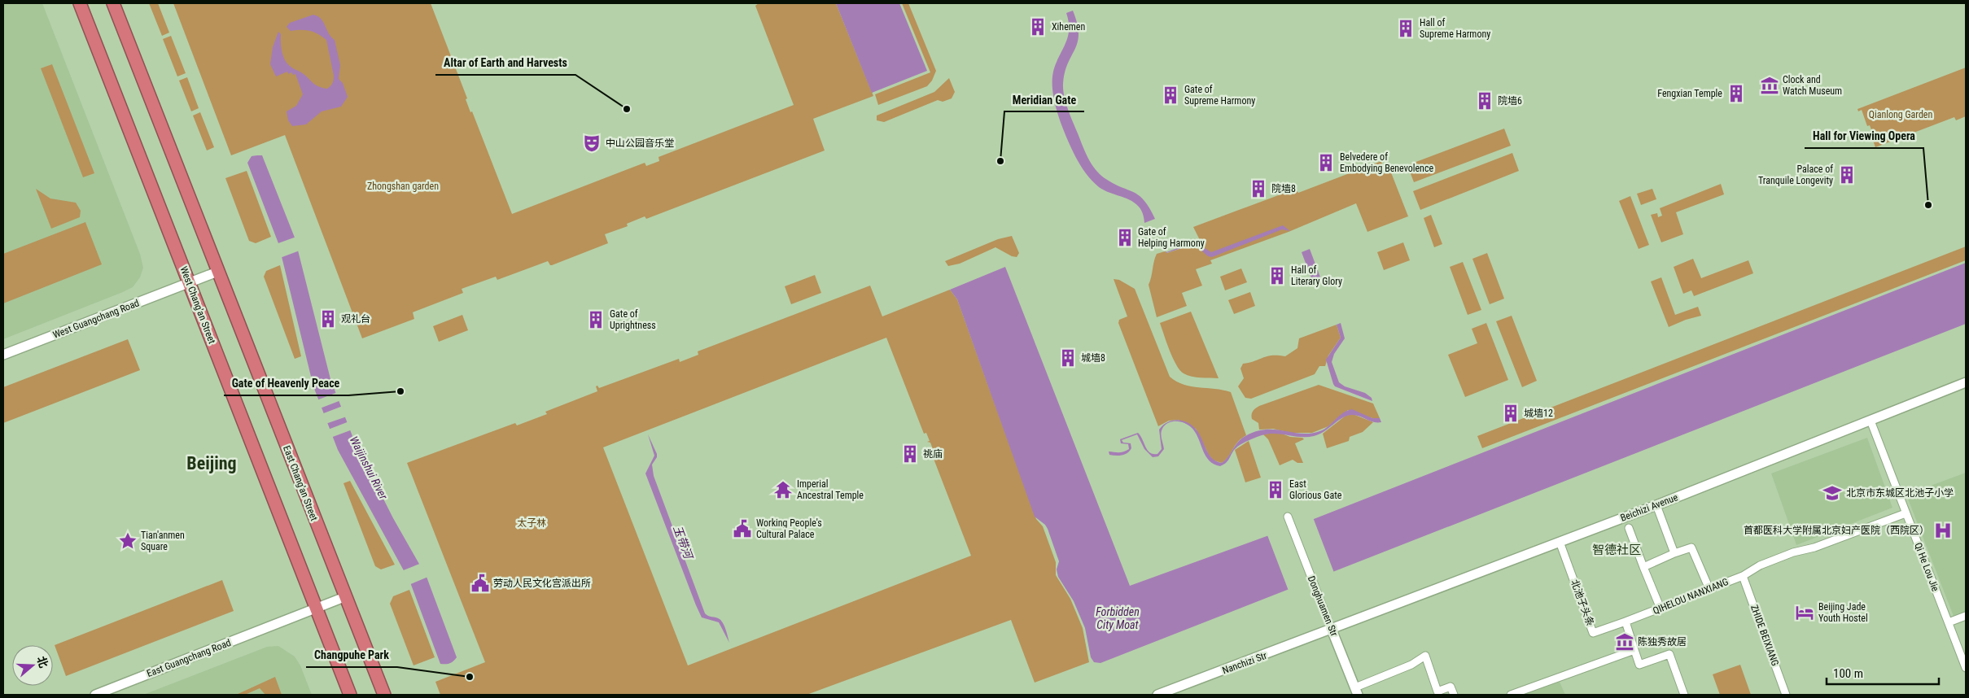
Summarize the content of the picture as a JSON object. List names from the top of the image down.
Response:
{
  "streets": {
    "highway": ["West Chang'an Street", "East Chang'an Street"],
    "street": [
      "West Guangchang Road",
      "Beichizi Avenue",
      "Qi He Lou Jie",
      "QIHELOU NANXIANG",
      "北池子头条",
      "Donghuamen Str",
      "ZHIDE BEIXIANG",
      "East Guangchang Road",
      "Nanchizi Str"
    ]
  },
  "crossings": [
    ["West Chang'an Street", "West Guangchang Road"],
    ["West Chang'an Street", "East Guangchang Road"],
    ["West Guangchang Road", "East Chang'an Street"],
    ["East Chang'an Street", "East Guangchang Road"],
    ["Beichizi Avenue", "Qi He Lou Jie"],
    ["Beichizi Avenue", "北池子头条"],
    ["Beichizi Avenue", "Donghuamen Str"],
    ["Beichizi Avenue", "Nanchizi Str"],
    ["Qi He Lou Jie", "QIHELOU NANXIANG"],
    ["QIHELOU NANXIANG", "北池子头条"],
    ["QIHELOU NANXIANG", "ZHIDE BEIXIANG"],
    ["Donghuamen Str", "Nanchizi Str"]
  ],
  "districts": ["Beijing", "智德社区"],
  "water": ["Waijinshui River", "玉带河", "Forbidden City Moat"],
  "parks": ["Qianlong Garden", "Zhongshan garden", "太子林"],
  "places": {
    "building": [
      "Xihemen",
      "Hall of Supreme Harmony",
      "Fengxian Temple",
      "Gate of Supreme Harmony",
      "院墙6",
      "Belvedere of Embodying Benevolence",
      "Palace of Tranquile Longevity",
      "院墙8",
      "Gate of Helping Harmony",
      "Hall of Literary Glory",
      "观礼台",
      "Gate of Uprightness",
      "城墙8",
      "城墙12",
      "祧庙",
      "East Glorious Gate"
    ],
    "museum": ["Clock and Watch Museum", "陈独秀故居"],
    "other": [
      "Altar of Earth and Harvests",
      "Meridian Gate",
      "Hall for Viewing Opera",
      "Gate of Heavenly Peace",
      "Changpuhe Park"
    ],
    "theatre": ["中山公园音乐堂"],
    "temple": ["Imperial Ancestral Temple"],
    "school or university": ["北京市东城区北池子小学"],
    "public building": ["Working People's Cultural Palace", "劳动人民文化宫派出所"],
    "hospital": ["首都医科大学附属北京妇产医院（西院区）"],
    "place": ["Tian'anmen Square"],
    "hotel": ["Beijing Jade Youth Hostel"]
  },
  "scale_bar": "100 m",
  "north": "right"
}
